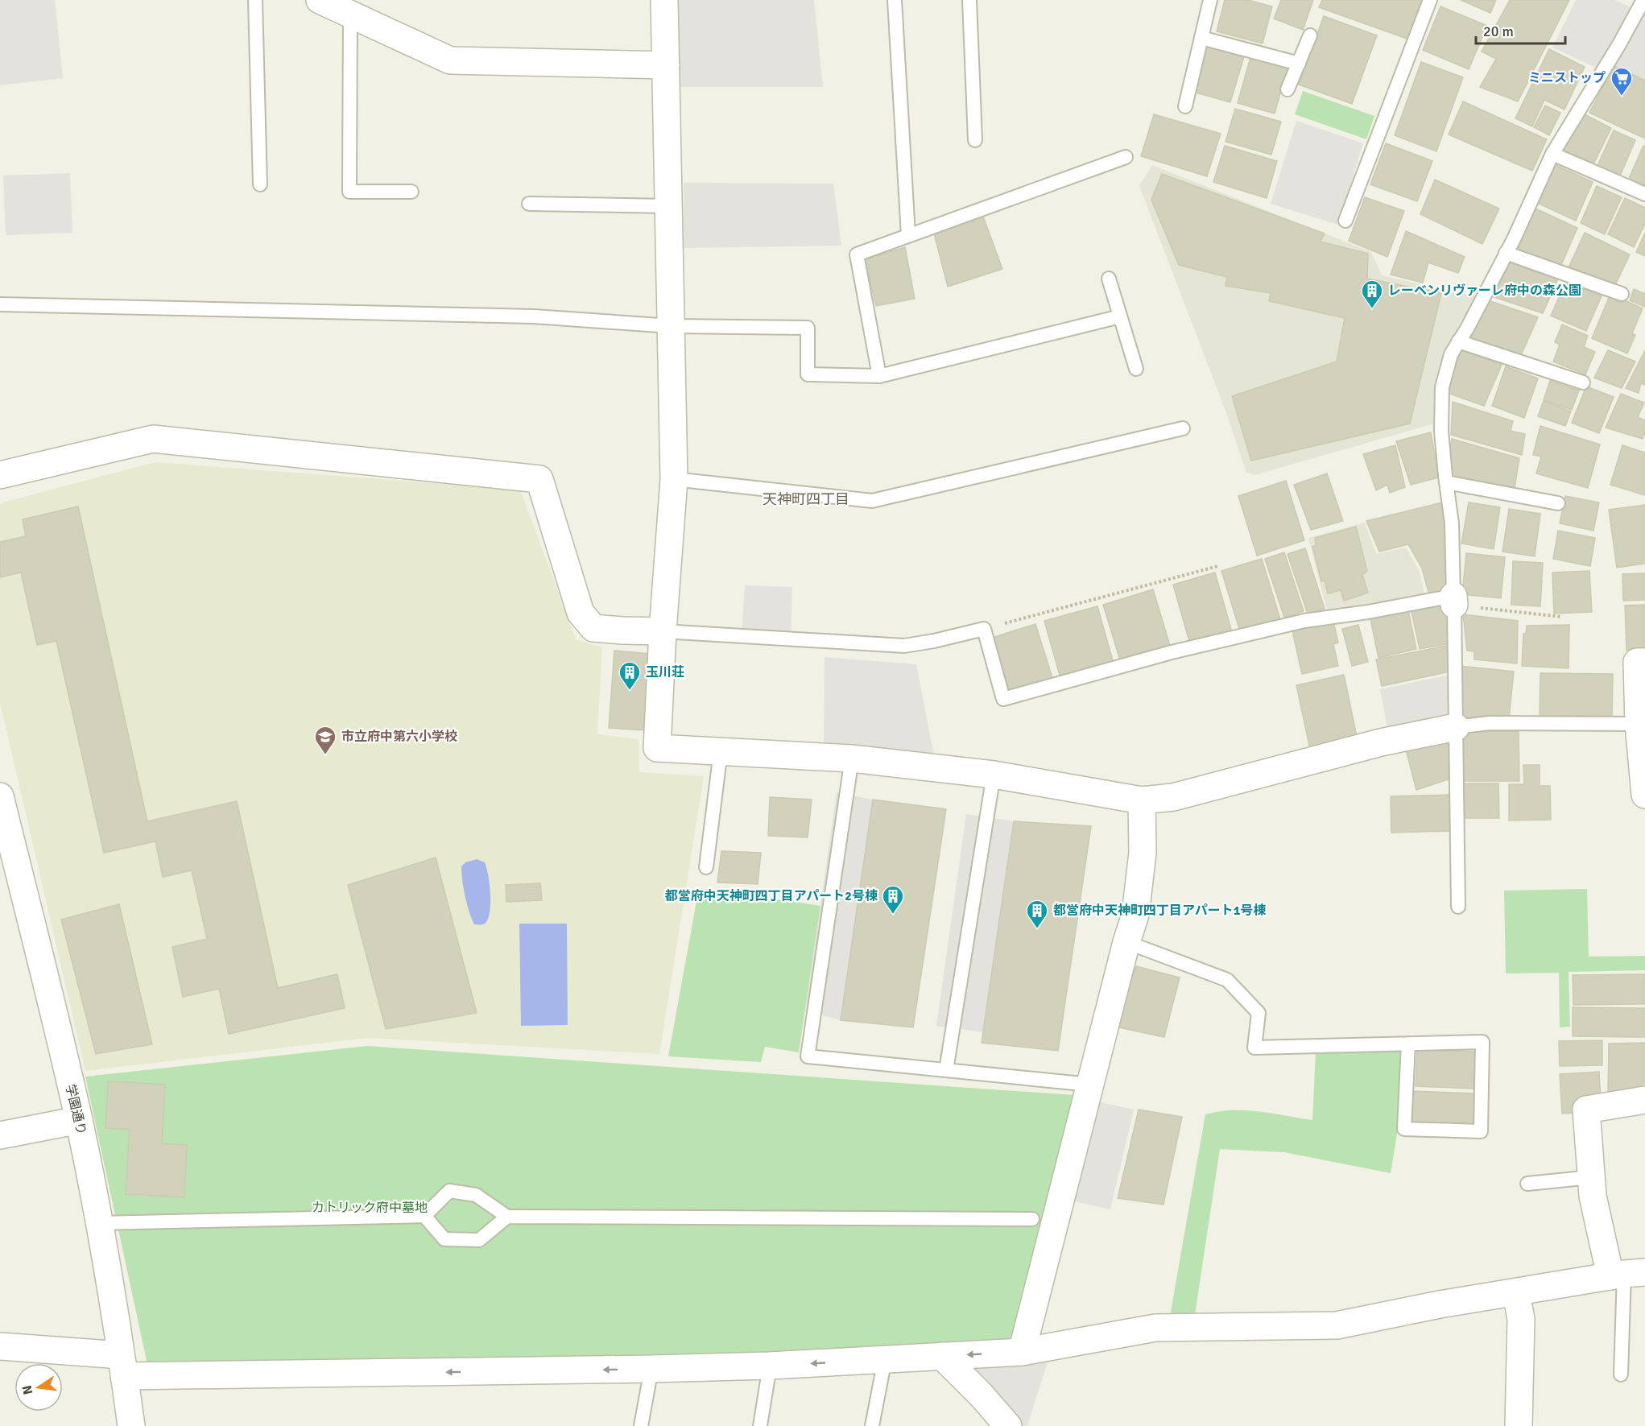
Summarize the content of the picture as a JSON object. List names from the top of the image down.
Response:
{
  "streets": {
    "street": ["学園通り"]
  },
  "districts": ["天神町四丁目"],
  "parks": ["カトリック府中墓地"],
  "places": {
    "supermarket": ["ミニストップ"],
    "building": [
      "レーベンリヴァーレ府中の森公園",
      "玉川荘",
      "都営府中天神町四丁目アパート2号棟",
      "都営府中天神町四丁目アパート1号棟"
    ],
    "school or university": ["市立府中第六小学校"]
  },
  "scale_bar": "20 m",
  "north": "left"
}
